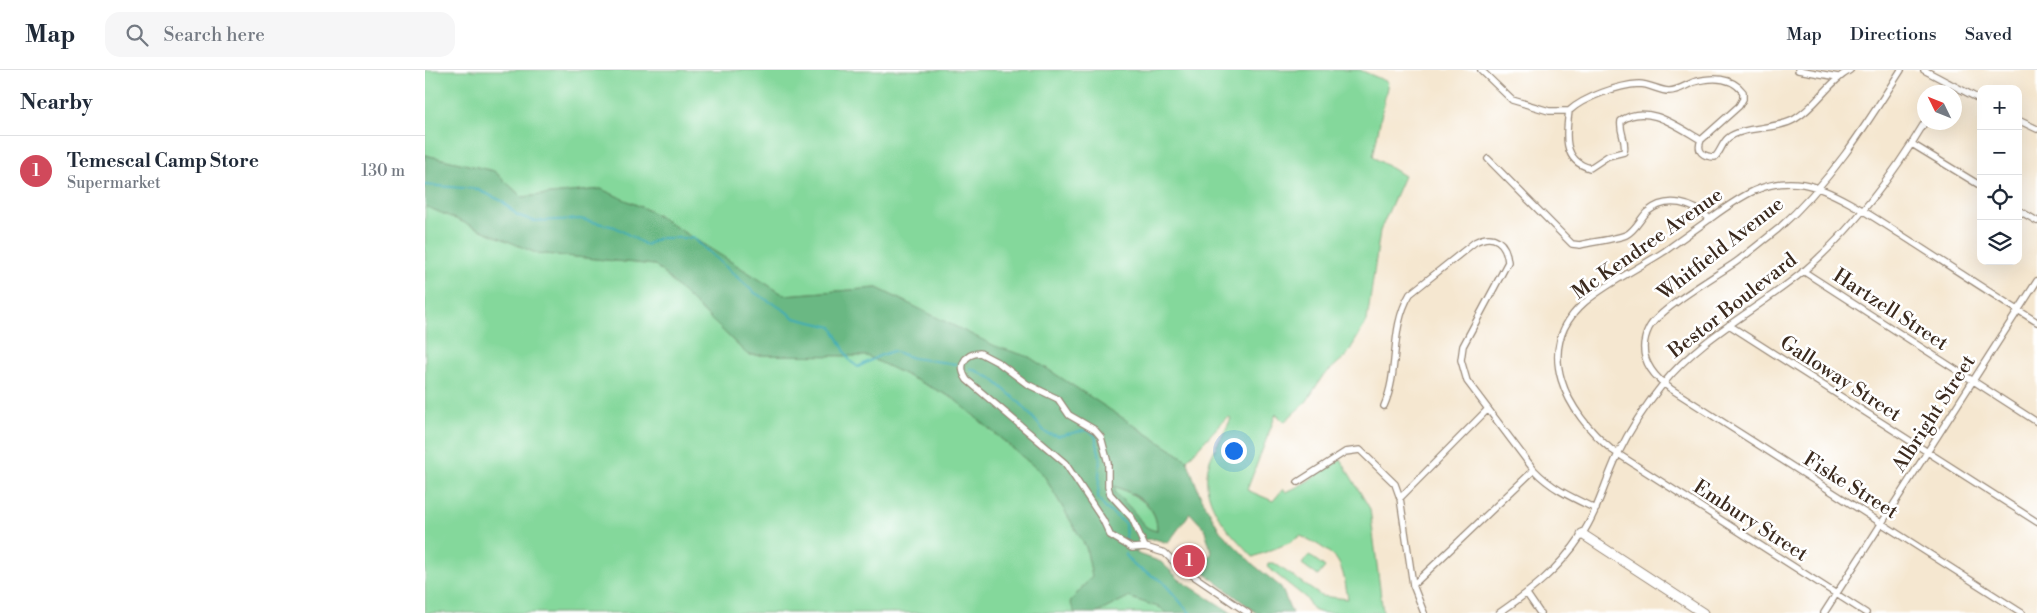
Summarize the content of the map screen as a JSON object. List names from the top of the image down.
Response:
{
  "streets": {
    "street": [
      "Mc Kendree Avenue",
      "Whitfield Avenue",
      "Bestor Boulevard",
      "Hartzell Street",
      "Galloway Street",
      "Albright Street",
      "Fiske Street",
      "Embury Street"
    ]
  },
  "crossings": [
    ["Mc Kendree Avenue", "Whitfield Avenue"],
    ["Mc Kendree Avenue", "Bestor Boulevard"],
    ["Mc Kendree Avenue", "Albright Street"],
    ["Mc Kendree Avenue", "Embury Street"],
    ["Whitfield Avenue", "Bestor Boulevard"],
    ["Whitfield Avenue", "Fiske Street"],
    ["Bestor Boulevard", "Hartzell Street"],
    ["Bestor Boulevard", "Galloway Street"],
    ["Bestor Boulevard", "Fiske Street"],
    ["Bestor Boulevard", "Embury Street"],
    ["Hartzell Street", "Albright Street"],
    ["Galloway Street", "Albright Street"],
    ["Albright Street", "Fiske Street"],
    ["Albright Street", "Embury Street"]
  ],
  "north": "top left",
  "page": {
    "header": "Map",
    "search": "Search here",
    "nav": ["Map", "Directions", "Saved"],
    "heading": "Nearby",
    "map_buttons": ["+", "−"],
    "list": [
      {
        "mark": "1",
        "name": "Temescal Camp Store",
        "note": "Supermarket",
        "value": "130 m"
      }
    ],
    "pins": "1"
  }
}
